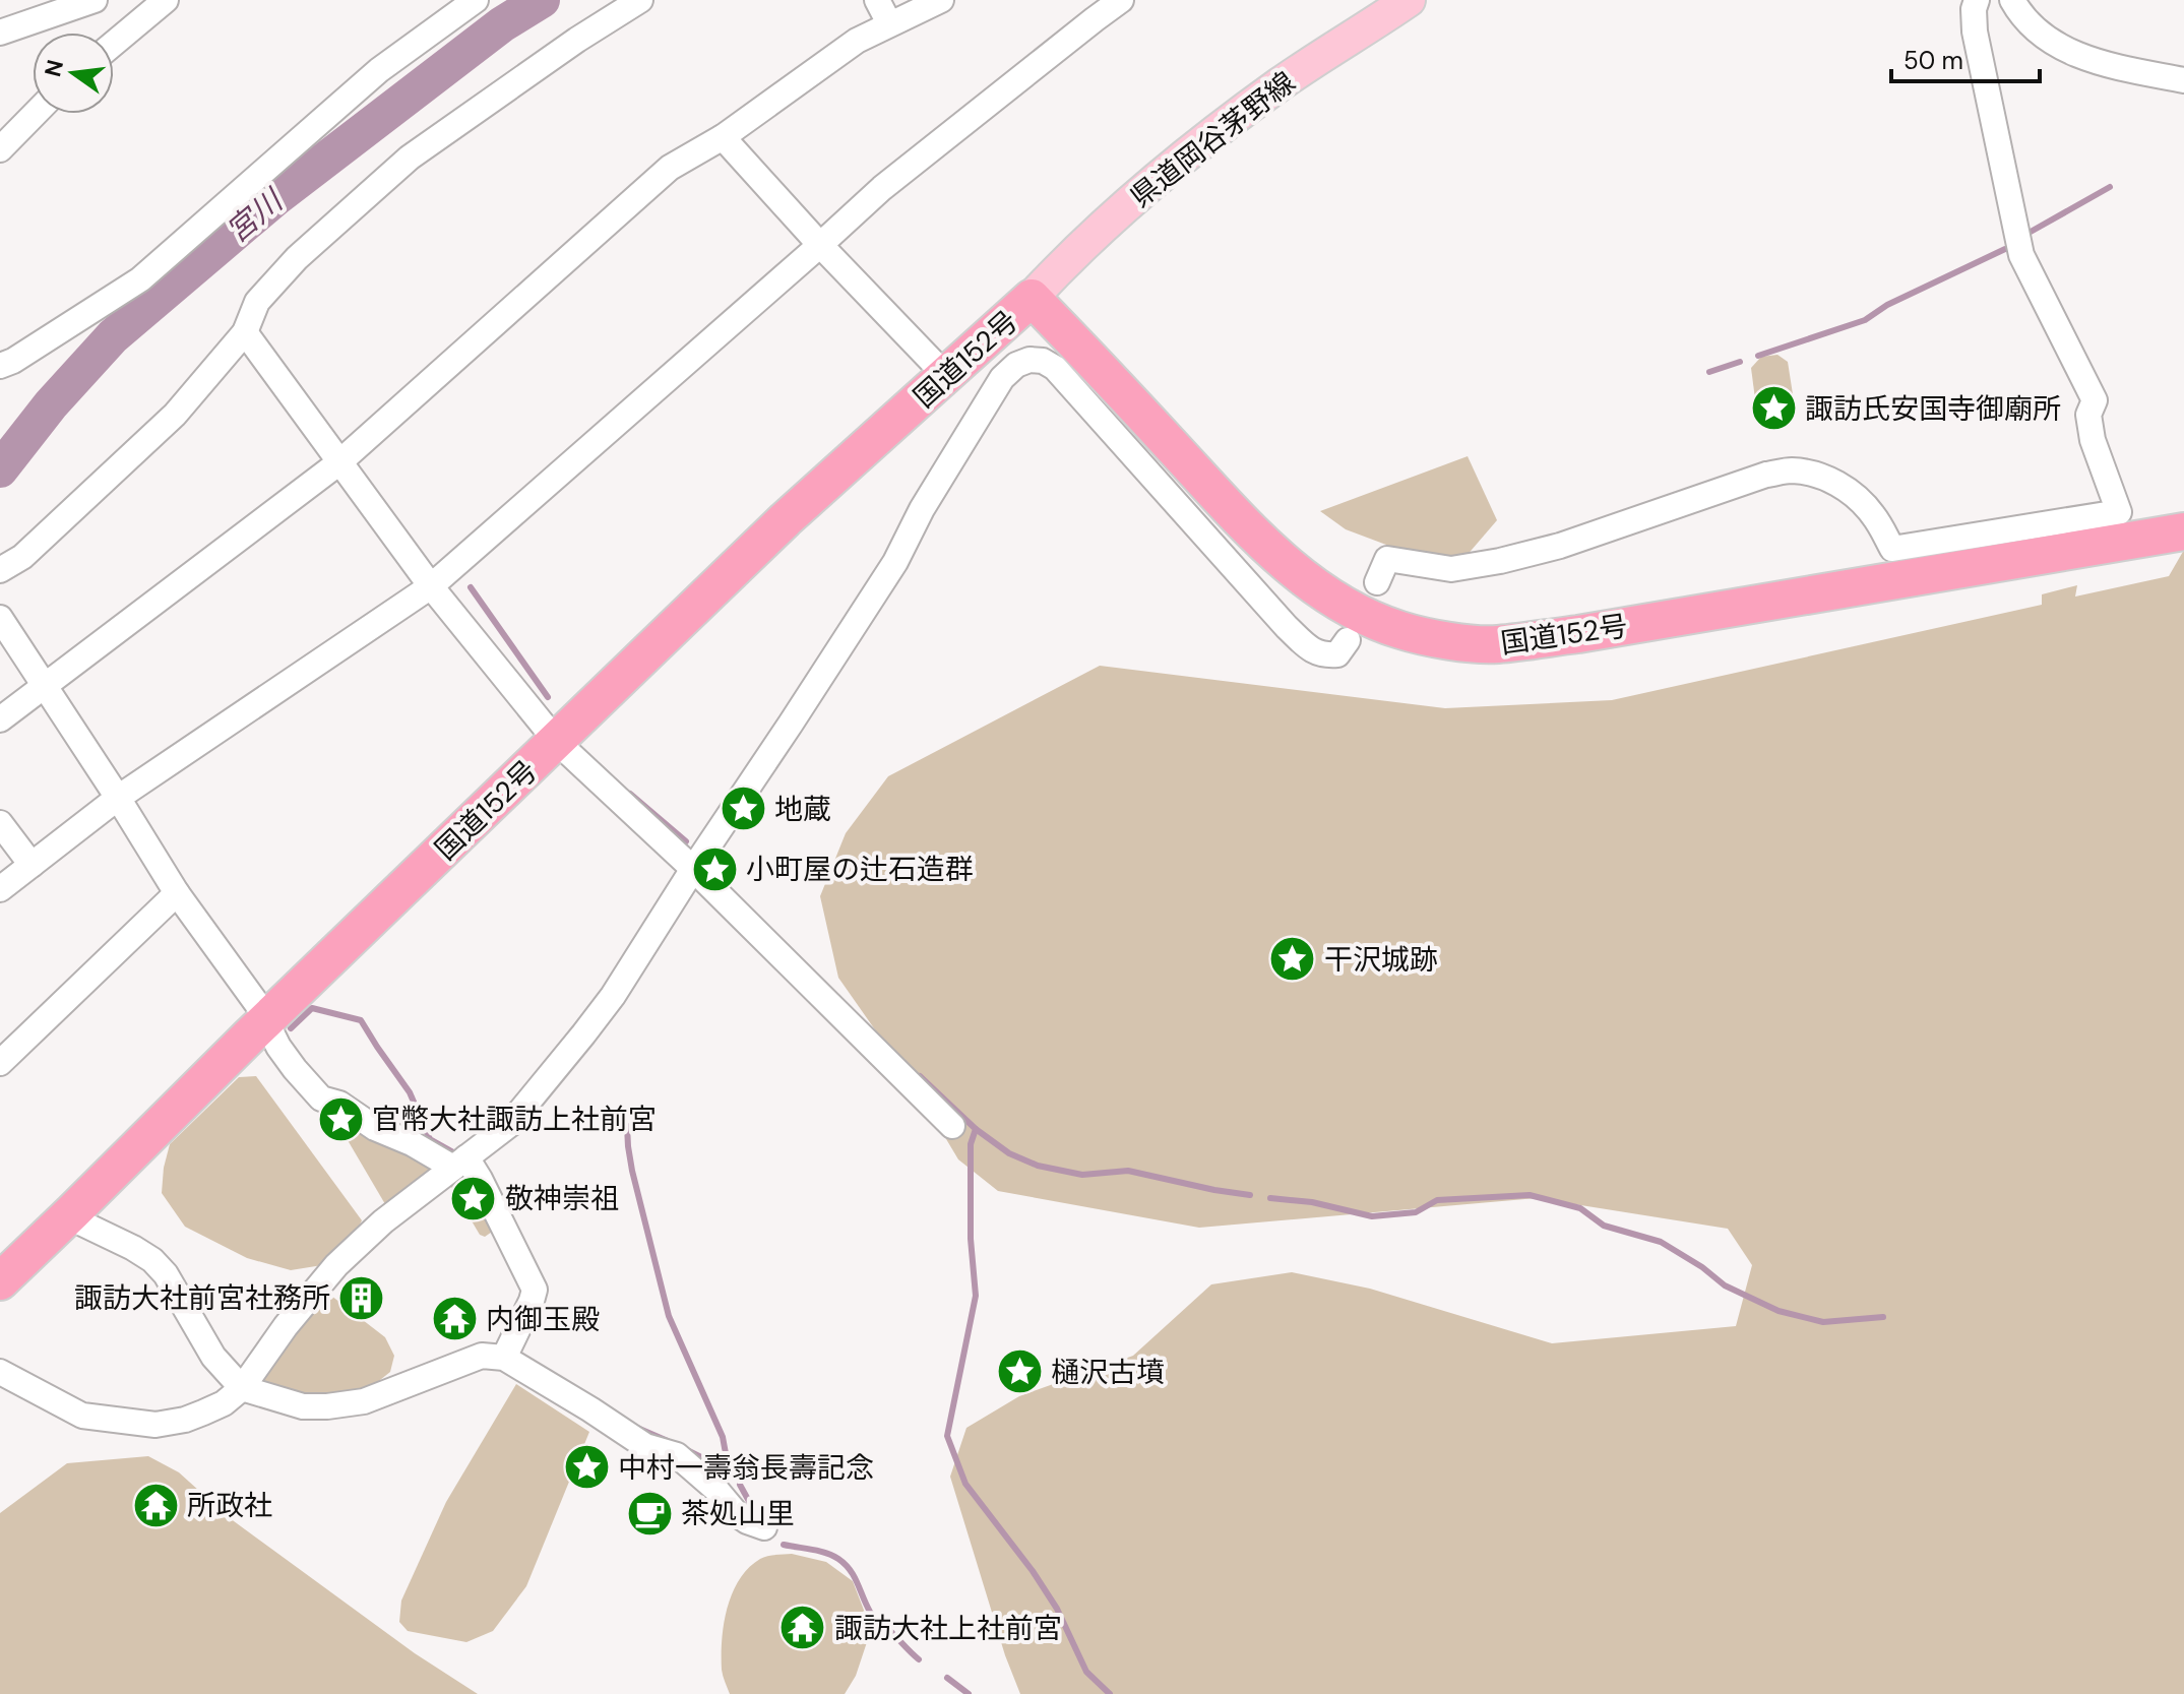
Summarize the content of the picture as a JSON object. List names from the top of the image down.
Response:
{
  "streets": {
    "highway": ["国道152号"],
    "main road": ["県道岡谷茅野線"]
  },
  "crossings": [
    ["県道岡谷茅野線", "国道152号"]
  ],
  "water": ["宮川"],
  "places": {
    "place": [
      "諏訪氏安国寺御廟所",
      "地蔵",
      "小町屋の辻石造群",
      "干沢城跡",
      "官幣大社諏訪上社前宮",
      "敬神崇祖",
      "樋沢古墳",
      "中村一壽翁長壽記念"
    ],
    "building": ["諏訪大社前宮社務所"],
    "temple": ["内御玉殿", "所政社", "諏訪大社上社前宮"],
    "cafe": ["茶処山里"]
  },
  "scale_bar": "50 m",
  "north": "left"
}
